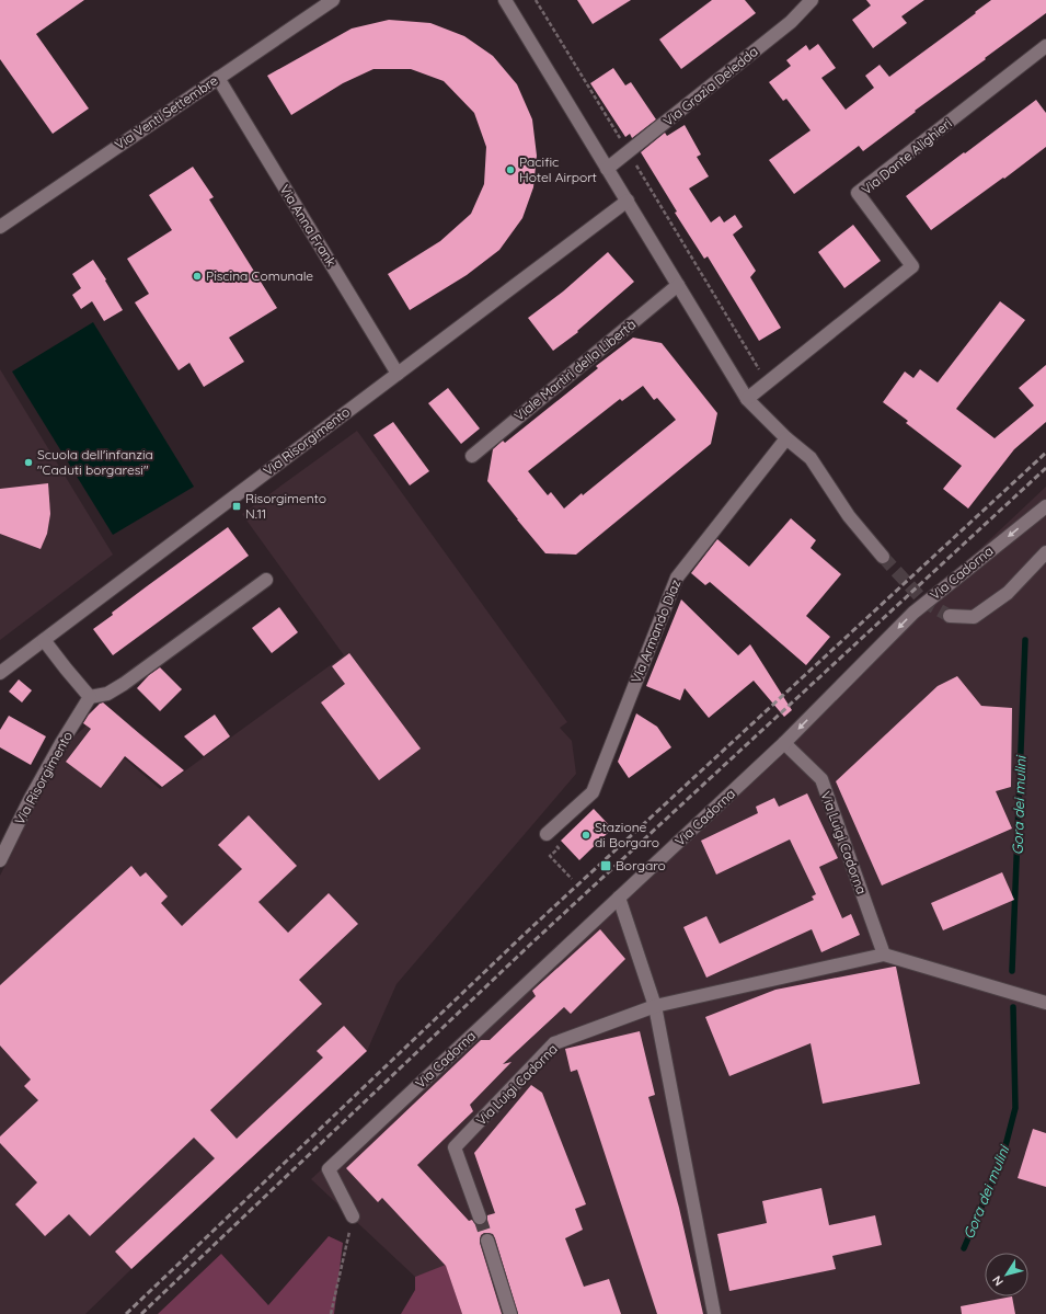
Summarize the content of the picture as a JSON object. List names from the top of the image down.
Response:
{
  "streets": {
    "street": [
      "Via Grazia Deledda",
      "Via Venti Settembre",
      "Via Dante Alighieri",
      "Via Anna Frank",
      "Viale Martiri della Libertà",
      "Via Risorgimento",
      "Via Cadorna",
      "Via Armando Diaz",
      "Via Luigi Cadorna"
    ]
  },
  "crossings": [
    ["Via Venti Settembre", "Via Anna Frank"],
    ["Via Anna Frank", "Via Risorgimento"],
    ["Via Cadorna", "Via Luigi Cadorna"]
  ],
  "water": ["Gora dei mulini"],
  "places": {
    "other": [
      "Pacific Hotel Airport",
      "Piscina Comunale",
      "Scuola dell'infanzia \"Caduti borgaresi\"",
      "Stazione di Borgaro"
    ],
    "transit": ["Risorgimento N.11", "Borgaro"]
  },
  "north": "bottom left"
}
